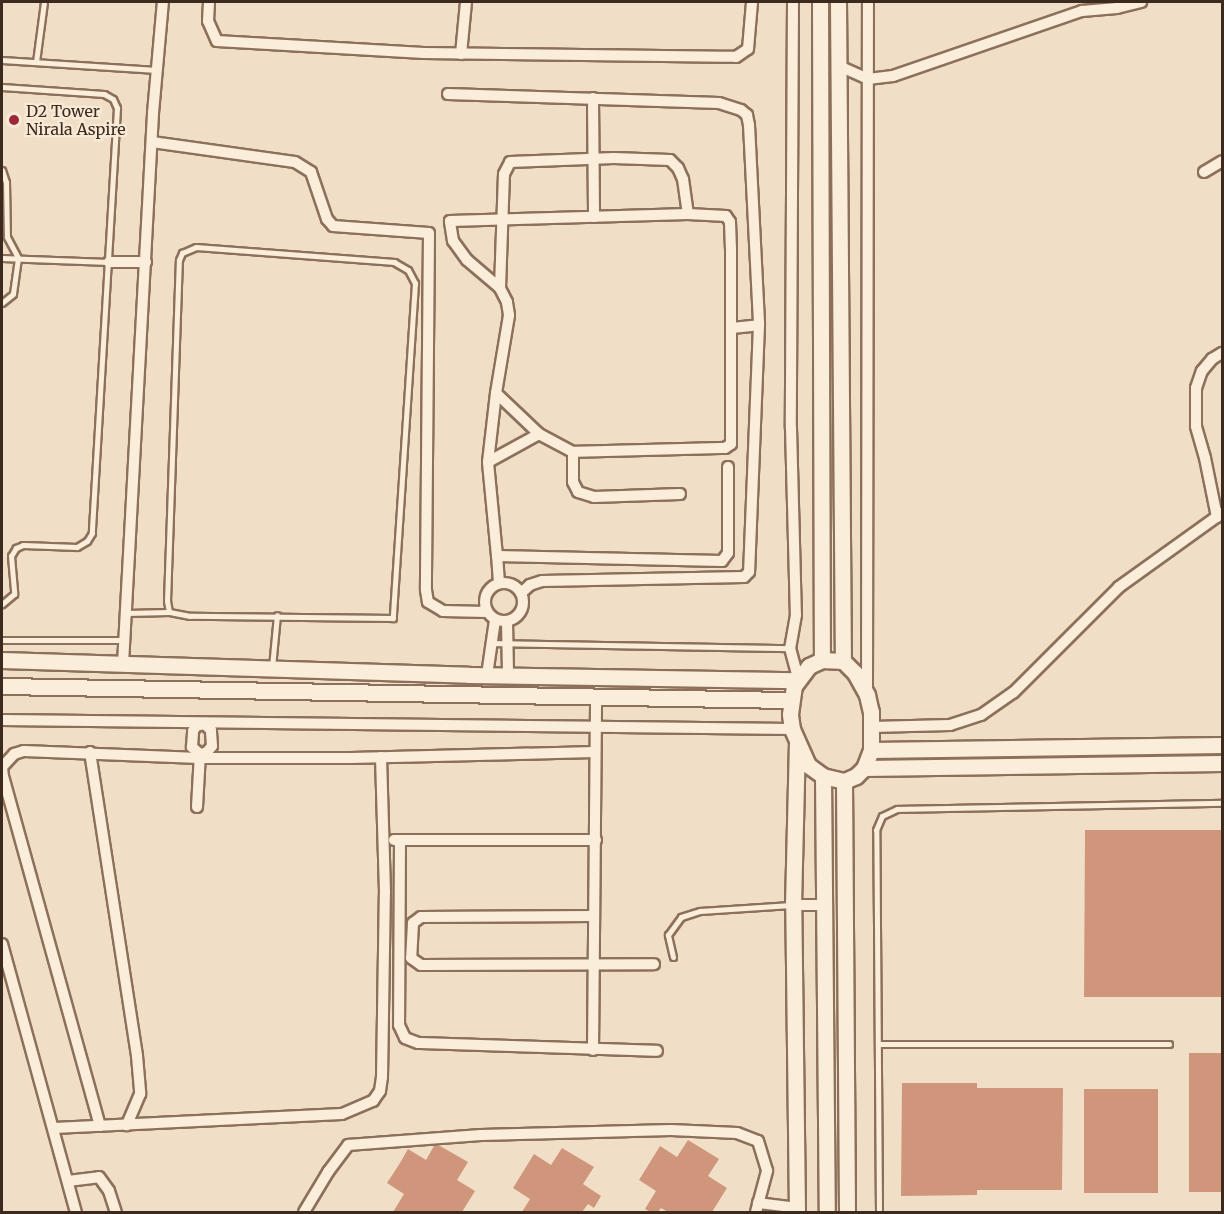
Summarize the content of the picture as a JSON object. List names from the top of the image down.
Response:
{
  "places": ["D2 Tower Nirala Aspire"]
}
